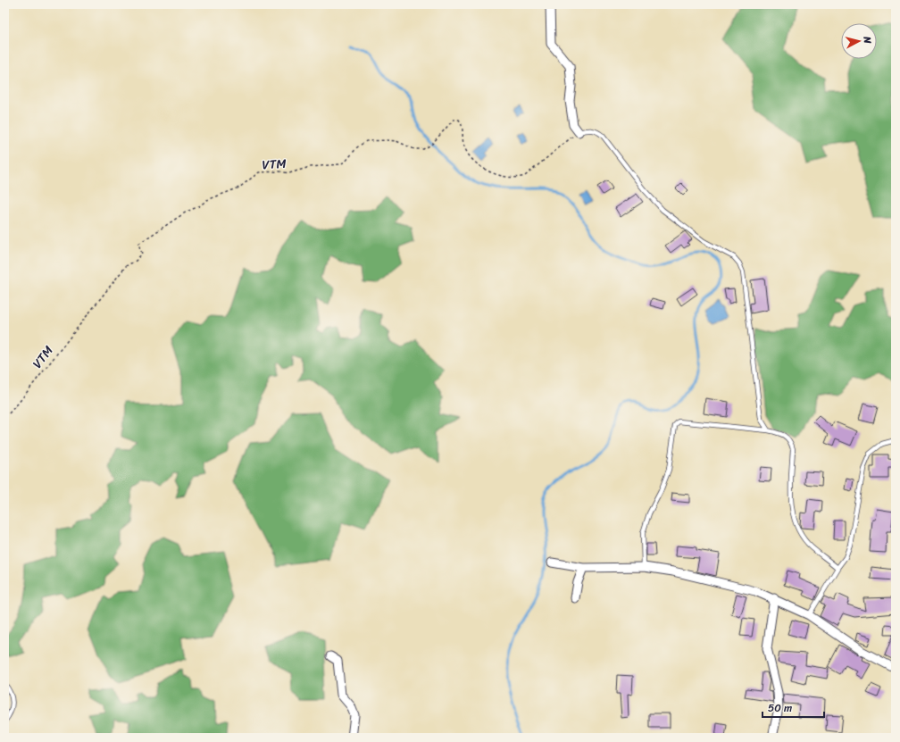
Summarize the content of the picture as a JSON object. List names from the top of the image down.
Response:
{
  "streets": {
    "path": ["VTM"]
  },
  "scale_bar": "50 m",
  "north": "right"
}
